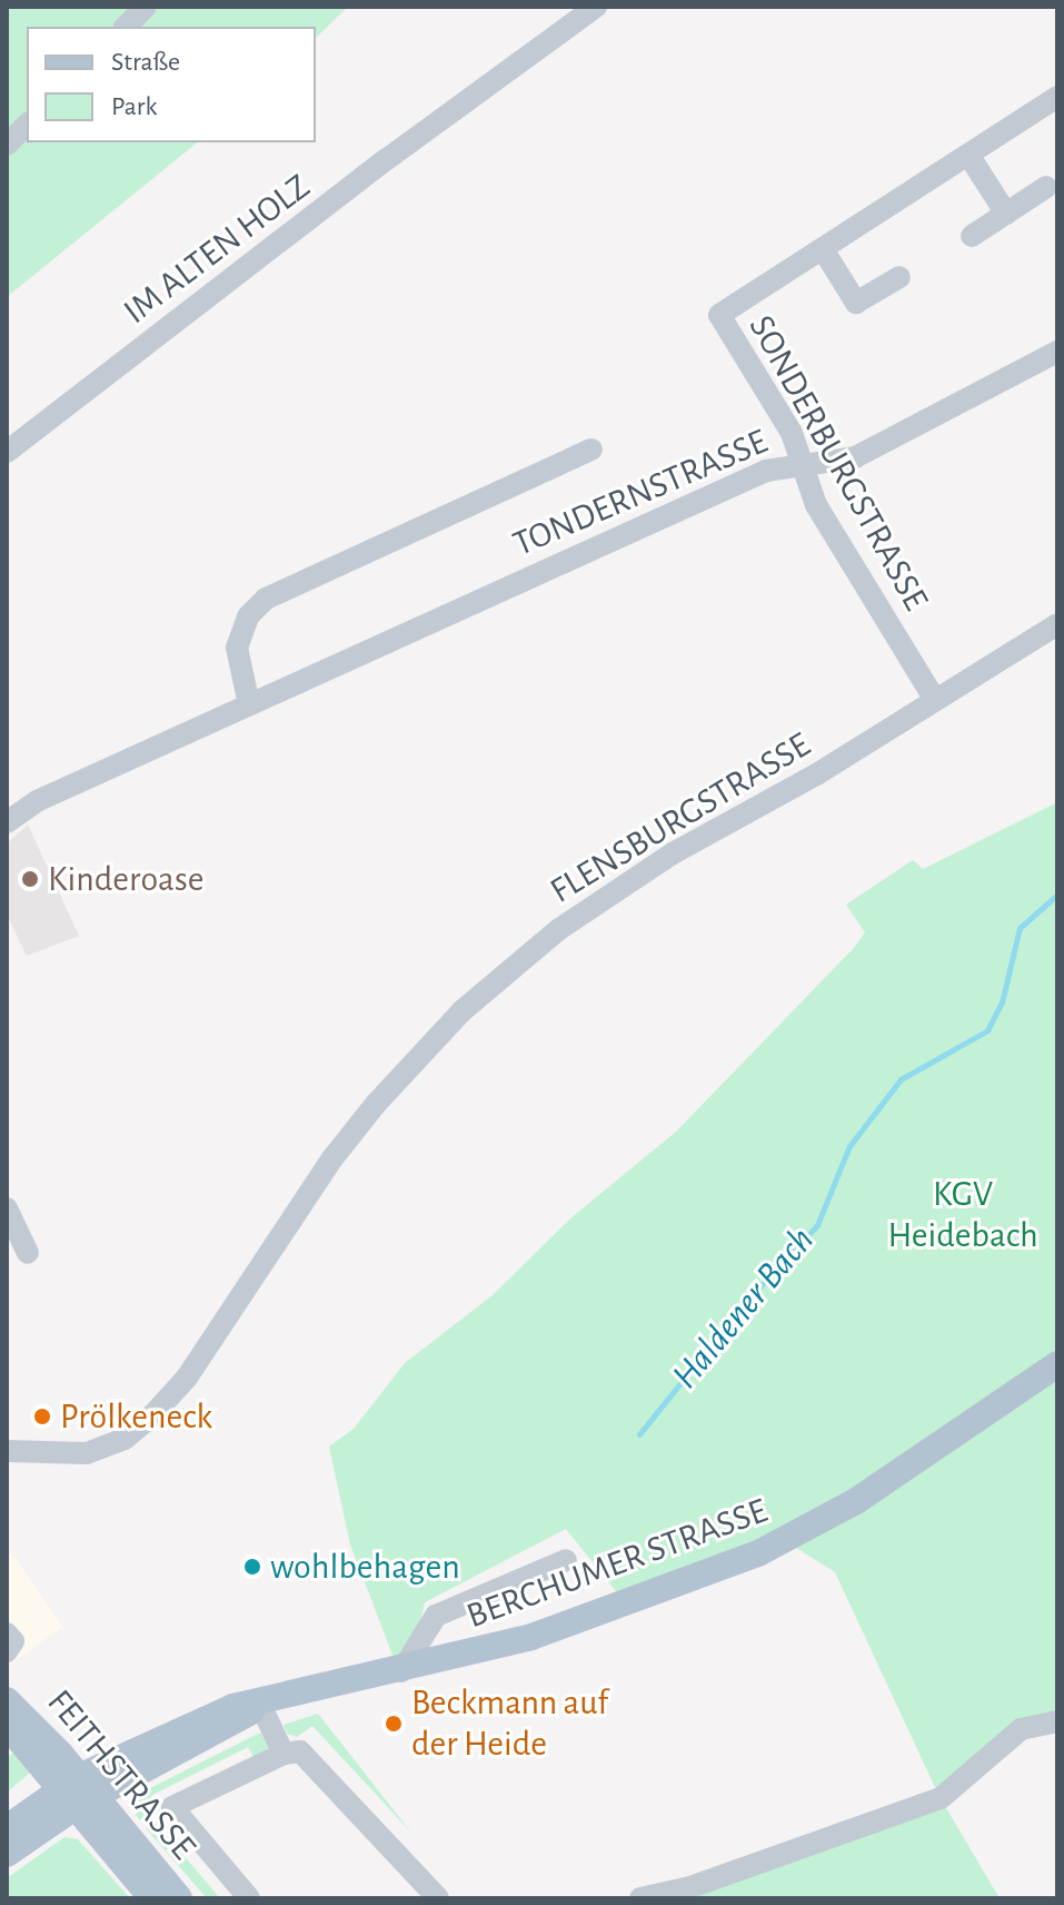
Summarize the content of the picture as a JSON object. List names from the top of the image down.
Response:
{
  "streets": {
    "main road": ["BERCHUMER STRASSE", "FEITHSTRASSE"],
    "street": [
      "IM ALTEN HOLZ",
      "SONDERBURGSTRASSE",
      "TONDERNSTRASSE",
      "FLENSBURGSTRASSE"
    ]
  },
  "crossings": [
    ["SONDERBURGSTRASSE", "TONDERNSTRASSE"],
    ["SONDERBURGSTRASSE", "FLENSBURGSTRASSE"],
    ["BERCHUMER STRASSE", "FEITHSTRASSE"]
  ],
  "water": ["Haldener Bach"],
  "parks": ["KGV Heidebach"],
  "places": [
    "Kinderoase",
    "Prölkeneck",
    "wohlbehagen",
    "Beckmann auf der Heide"
  ],
  "legend": ["Straße", "Park"]
}
